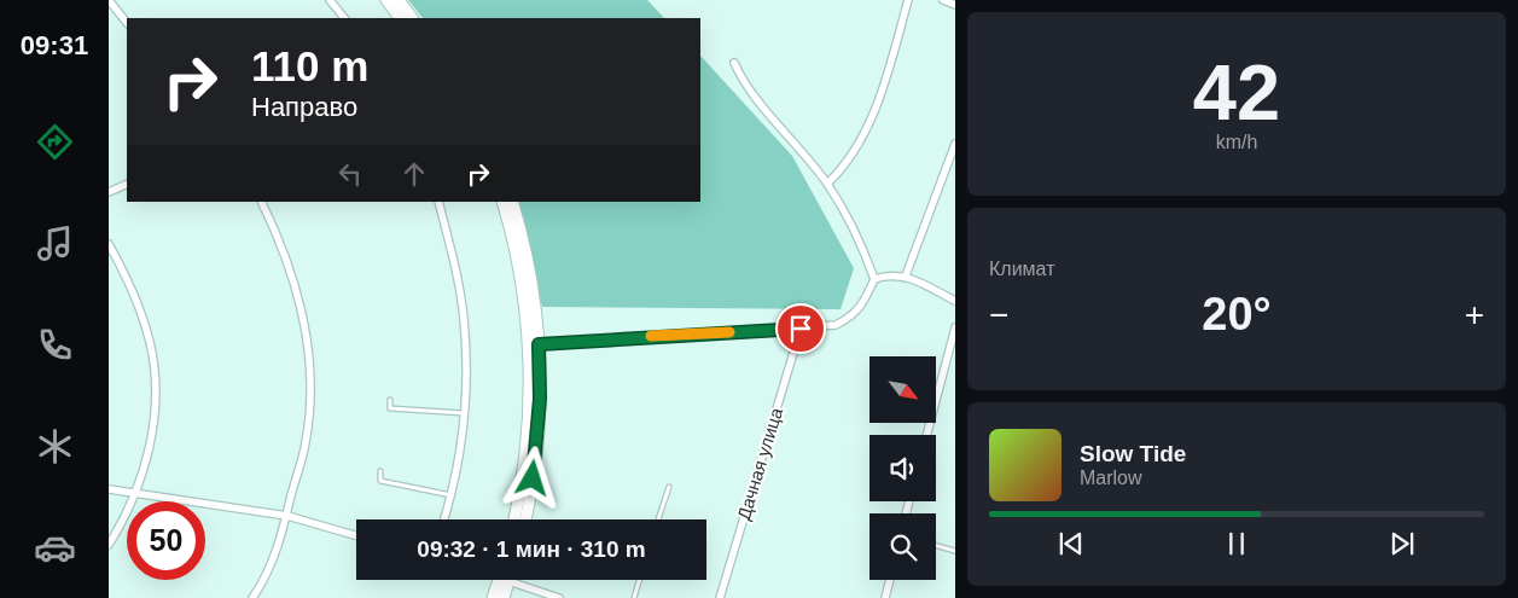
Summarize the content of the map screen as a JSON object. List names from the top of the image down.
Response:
{
  "streets": {
    "street": ["Дачная улица"]
  },
  "north": "bottom right",
  "page": {
    "tabs": "09:31",
    "tile": [
      ["42", "km/h"],
      "Климат"
    ],
    "turn": ["110 m", "Направо"],
    "heat": ["−", "20°", "+"],
    "song": ["Slow Tide", "Marlow"],
    "limit": "50",
    "trip": "09:32 · 1 мин · 310 m"
  }
}
